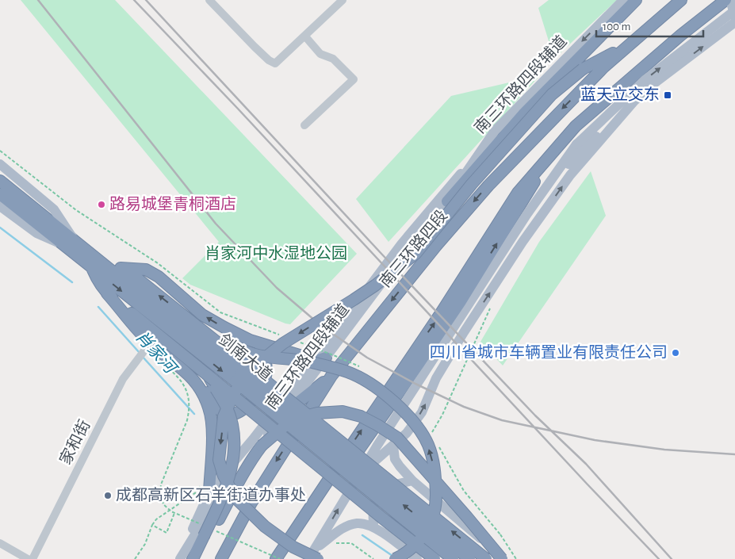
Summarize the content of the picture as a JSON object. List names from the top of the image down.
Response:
{
  "streets": {
    "highway": ["南三环路四段", "剑南大道"],
    "main road": ["南三环路四段辅道"],
    "street": ["家和街"]
  },
  "water": ["肖家河"],
  "parks": ["肖家河中水湿地公园"],
  "places": {
    "transit": ["蓝天立交东"],
    "other": ["路易城堡青桐酒店", "四川省城市车辆置业有限责任公司", "成都高新区石羊街道办事处"]
  },
  "scale_bar": "100 m"
}
